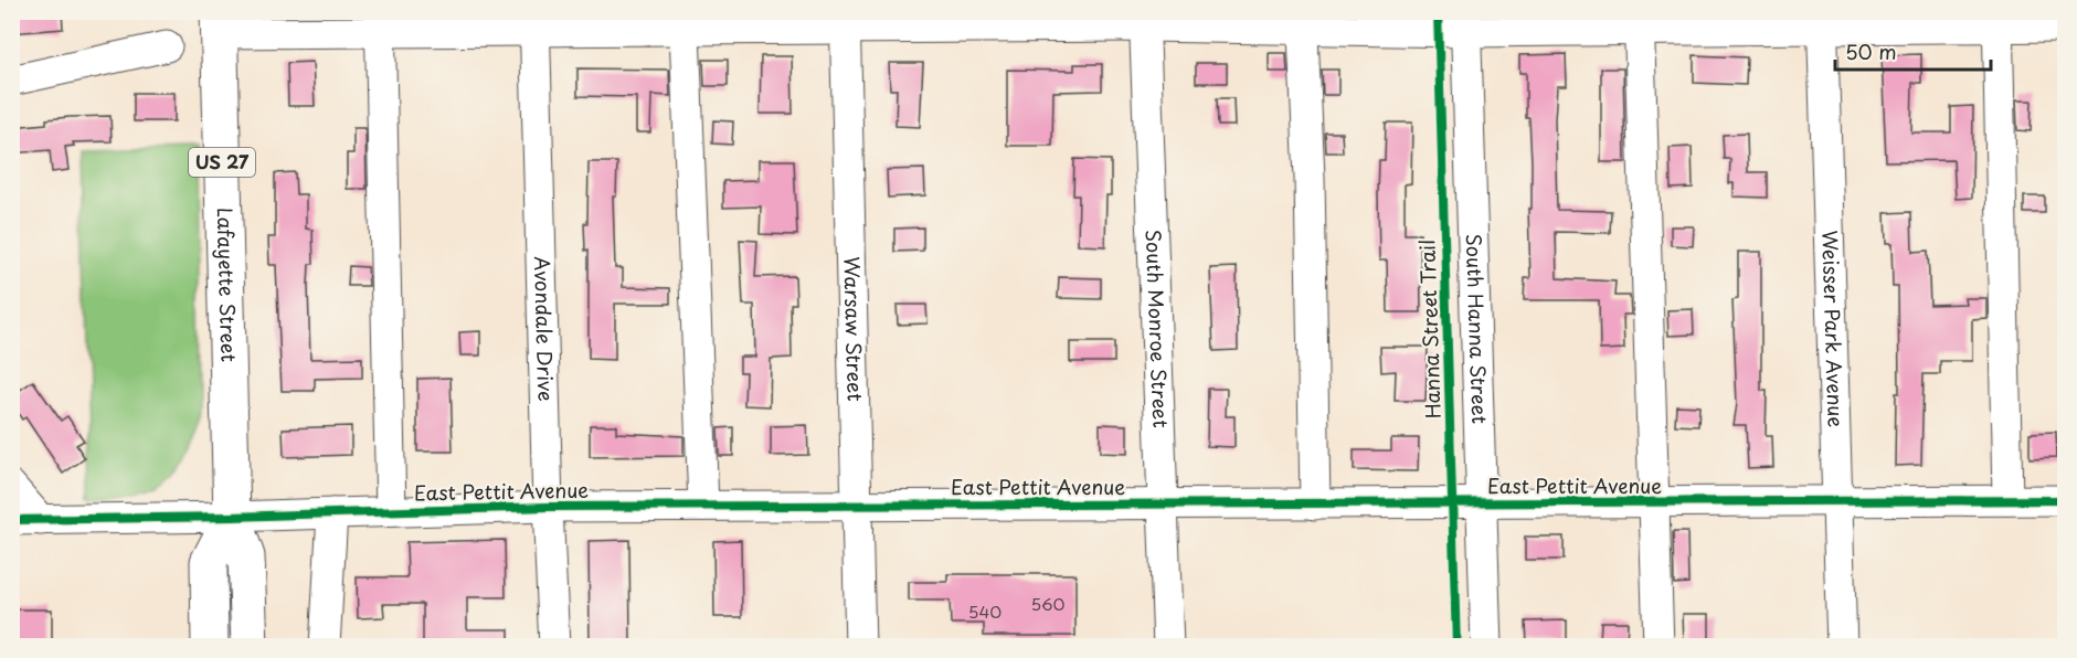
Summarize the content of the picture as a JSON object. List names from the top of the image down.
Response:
{
  "streets": {
    "highway": ["US 27", "Lafayette Street"],
    "street": [
      "Avondale Drive",
      "Warsaw Street",
      "South Monroe Street",
      "South Hanna Street",
      "Weisser Park Avenue",
      "East Pettit Avenue"
    ],
    "cycle path": ["Hanna Street Trail"]
  },
  "crossings": [
    ["Lafayette Street", "East Pettit Avenue"],
    ["Avondale Drive", "East Pettit Avenue"],
    ["Warsaw Street", "East Pettit Avenue"],
    ["South Monroe Street", "East Pettit Avenue"],
    ["South Hanna Street", "East Pettit Avenue"],
    ["Weisser Park Avenue", "East Pettit Avenue"]
  ],
  "house_numbers": ["560", "540"],
  "scale_bar": "50 m"
}
